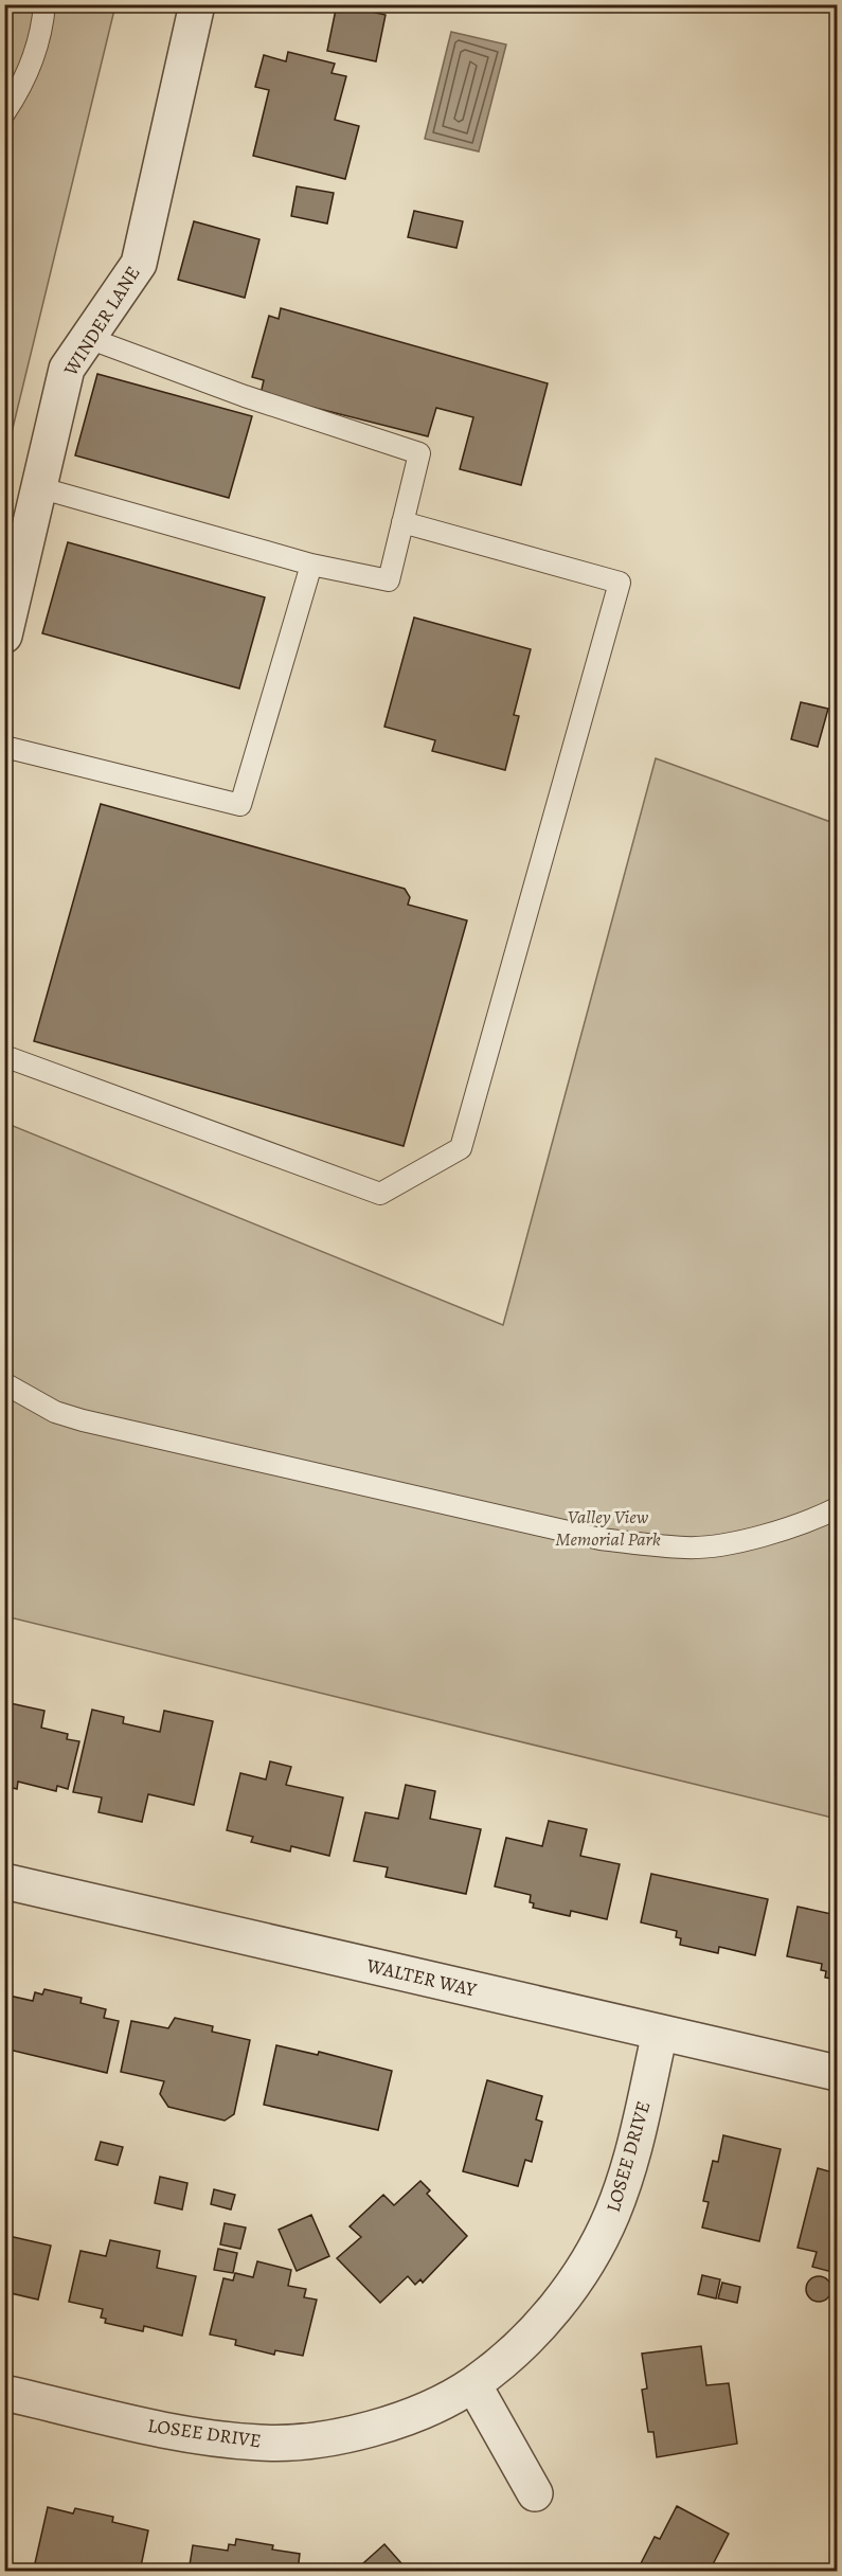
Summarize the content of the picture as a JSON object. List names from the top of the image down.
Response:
{
  "streets": {
    "street": ["WINDER LANE", "WALTER WAY", "LOSEE DRIVE"]
  },
  "crossings": [
    ["WALTER WAY", "LOSEE DRIVE"]
  ],
  "parks": ["Valley View Memorial Park"]
}
